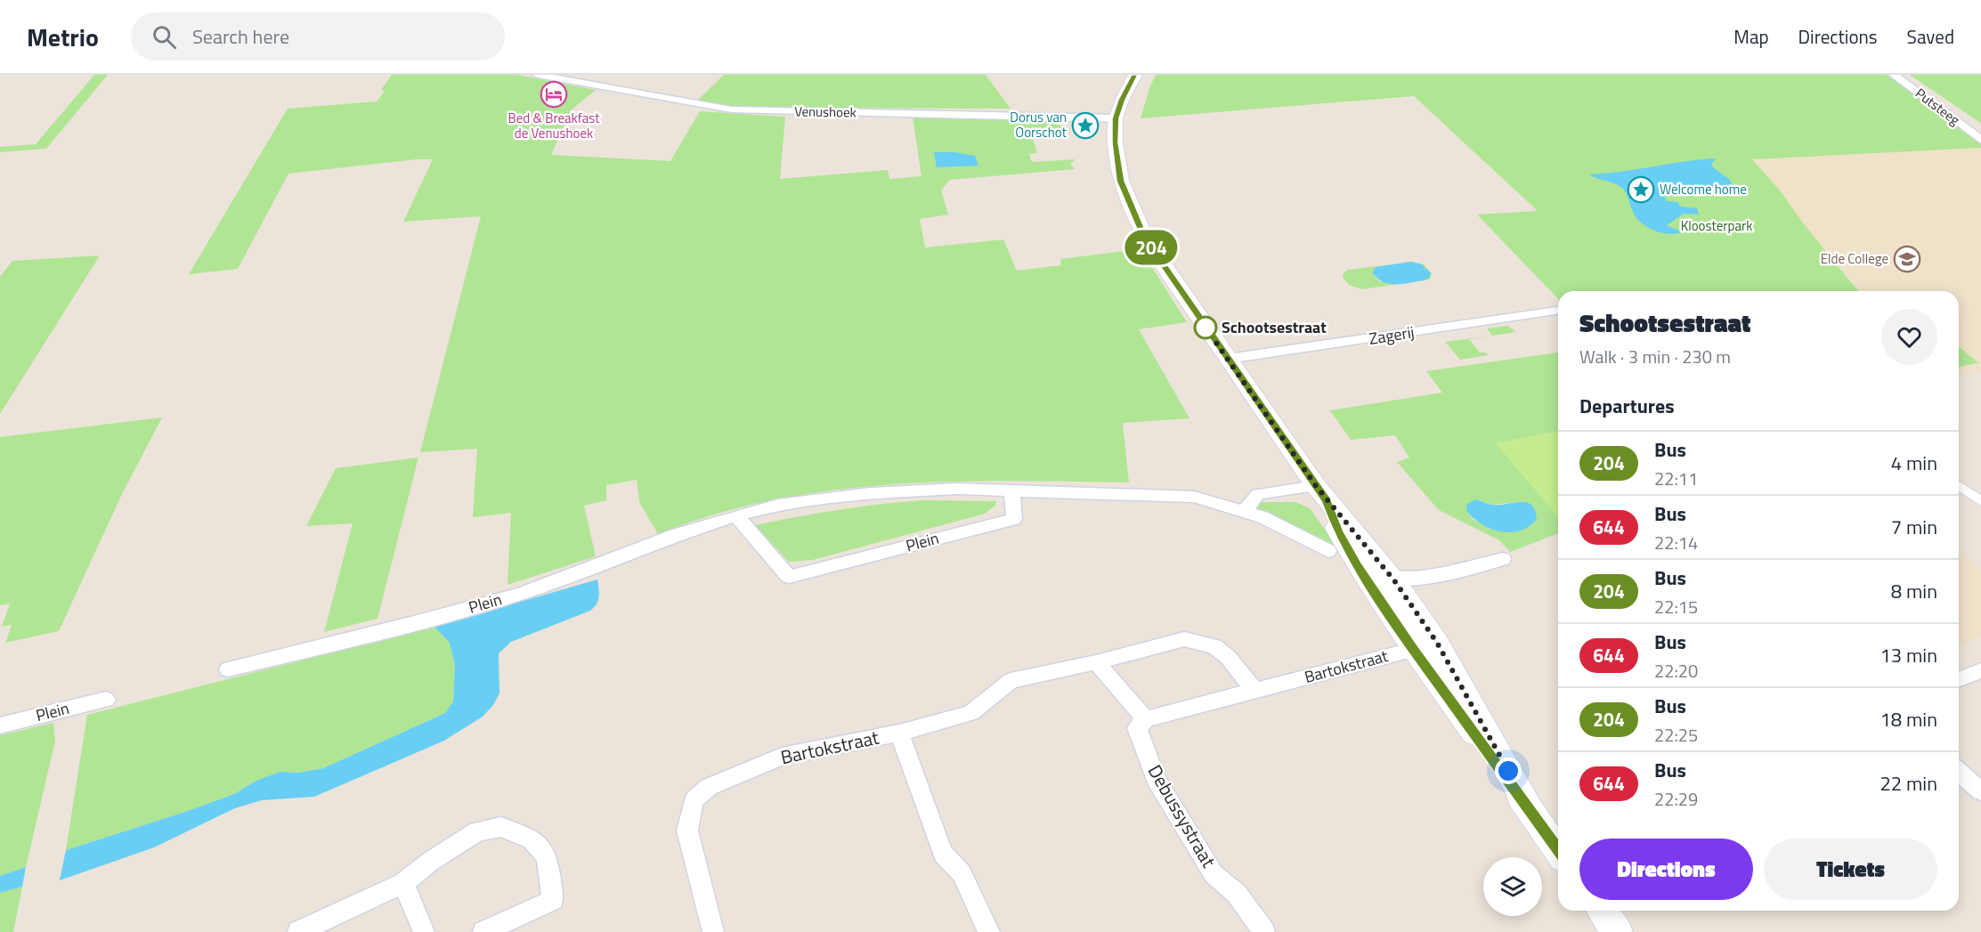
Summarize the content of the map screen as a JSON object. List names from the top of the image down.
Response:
{
  "streets": {
    "street": [
      "Putsteeg",
      "Venushoek",
      "Zagerij",
      "Plein",
      "Bartokstraat",
      "Debussystraat"
    ]
  },
  "crossings": [
    ["Bartokstraat", "Debussystraat"]
  ],
  "parks": ["Kloosterpark"],
  "places": {
    "hotel": ["Bed & Breakfast de Venushoek"],
    "place": ["Dorus van Oorschot", "Welcome home"],
    "school or university": ["Elde College"],
    "other": ["Schootsestraat"]
  },
  "lines": ["bus line 204"],
  "page": {
    "header": "Metrio",
    "search": "Search here",
    "nav": ["Map", "Directions", "Saved"],
    "on_map": "204",
    "heading": [
      ["Schootsestraat", "Walk · 3 min · 230 m"],
      "Departures"
    ],
    "list": [
      {
        "mark": "204",
        "name": "Bus",
        "note": "22:11",
        "value": "4 min"
      },
      {
        "mark": "644",
        "name": "Bus",
        "note": "22:14",
        "value": "7 min"
      },
      {
        "mark": "204",
        "name": "Bus",
        "note": "22:15",
        "value": "8 min"
      },
      {
        "mark": "644",
        "name": "Bus",
        "note": "22:20",
        "value": "13 min"
      },
      {
        "mark": "204",
        "name": "Bus",
        "note": "22:25",
        "value": "18 min"
      },
      {
        "mark": "644",
        "name": "Bus",
        "note": "22:29",
        "value": "22 min"
      }
    ],
    "buttons": ["Directions", "Tickets"]
  }
}
